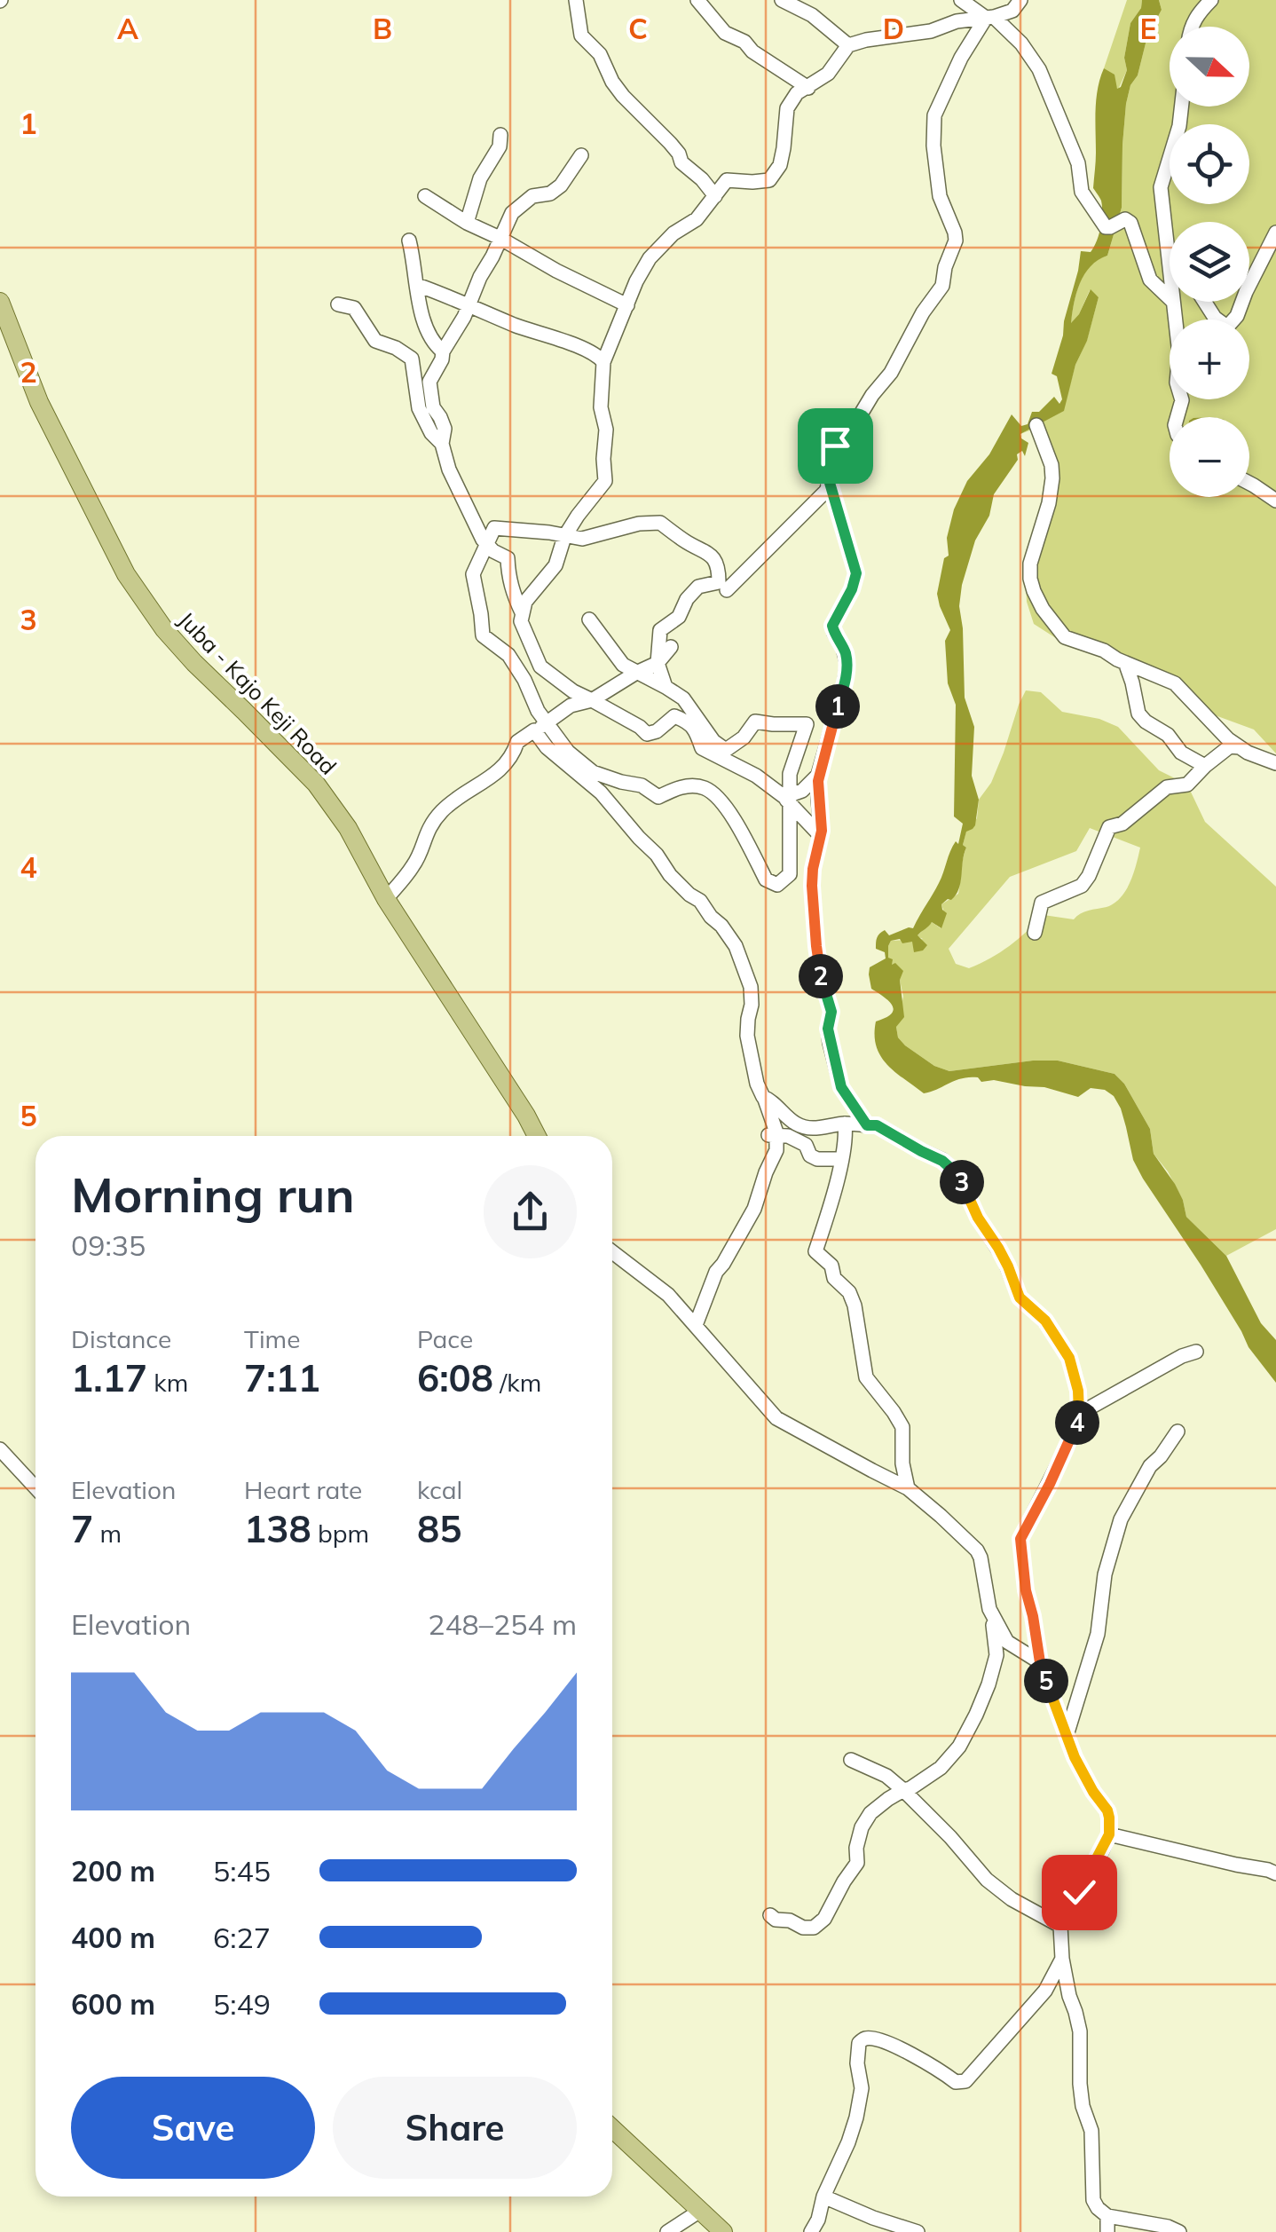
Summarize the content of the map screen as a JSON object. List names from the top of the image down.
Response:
{
  "streets": {
    "main road": ["Juba - Kajo Keji Road"]
  },
  "north": "right",
  "page": {
    "map_buttons": ["+", "−"],
    "pins": [
      "1",
      "2",
      "3",
      "4",
      "5"
    ],
    "heading": ["Morning run", "09:35"],
    "stats": [
      ["Distance", "1.17 km"],
      ["Time", "7:11"],
      ["Pace", "6:08 /km"],
      ["Elevation", "7 m"],
      ["Heart rate", "138 bpm"],
      ["kcal", "85"]
    ],
    "chart": ["Elevation", "248–254 m"],
    "list": [
      {
        "name": "200 m",
        "note": "5:45"
      },
      {
        "name": "400 m",
        "note": "6:27"
      },
      {
        "name": "600 m",
        "note": "5:49"
      }
    ],
    "buttons": ["Save", "Share"]
  },
  "grid": {
    "columns": [
      "A",
      "B",
      "C",
      "D",
      "E"
    ],
    "rows": [
      "1",
      "2",
      "3",
      "4",
      "5"
    ]
  }
}
